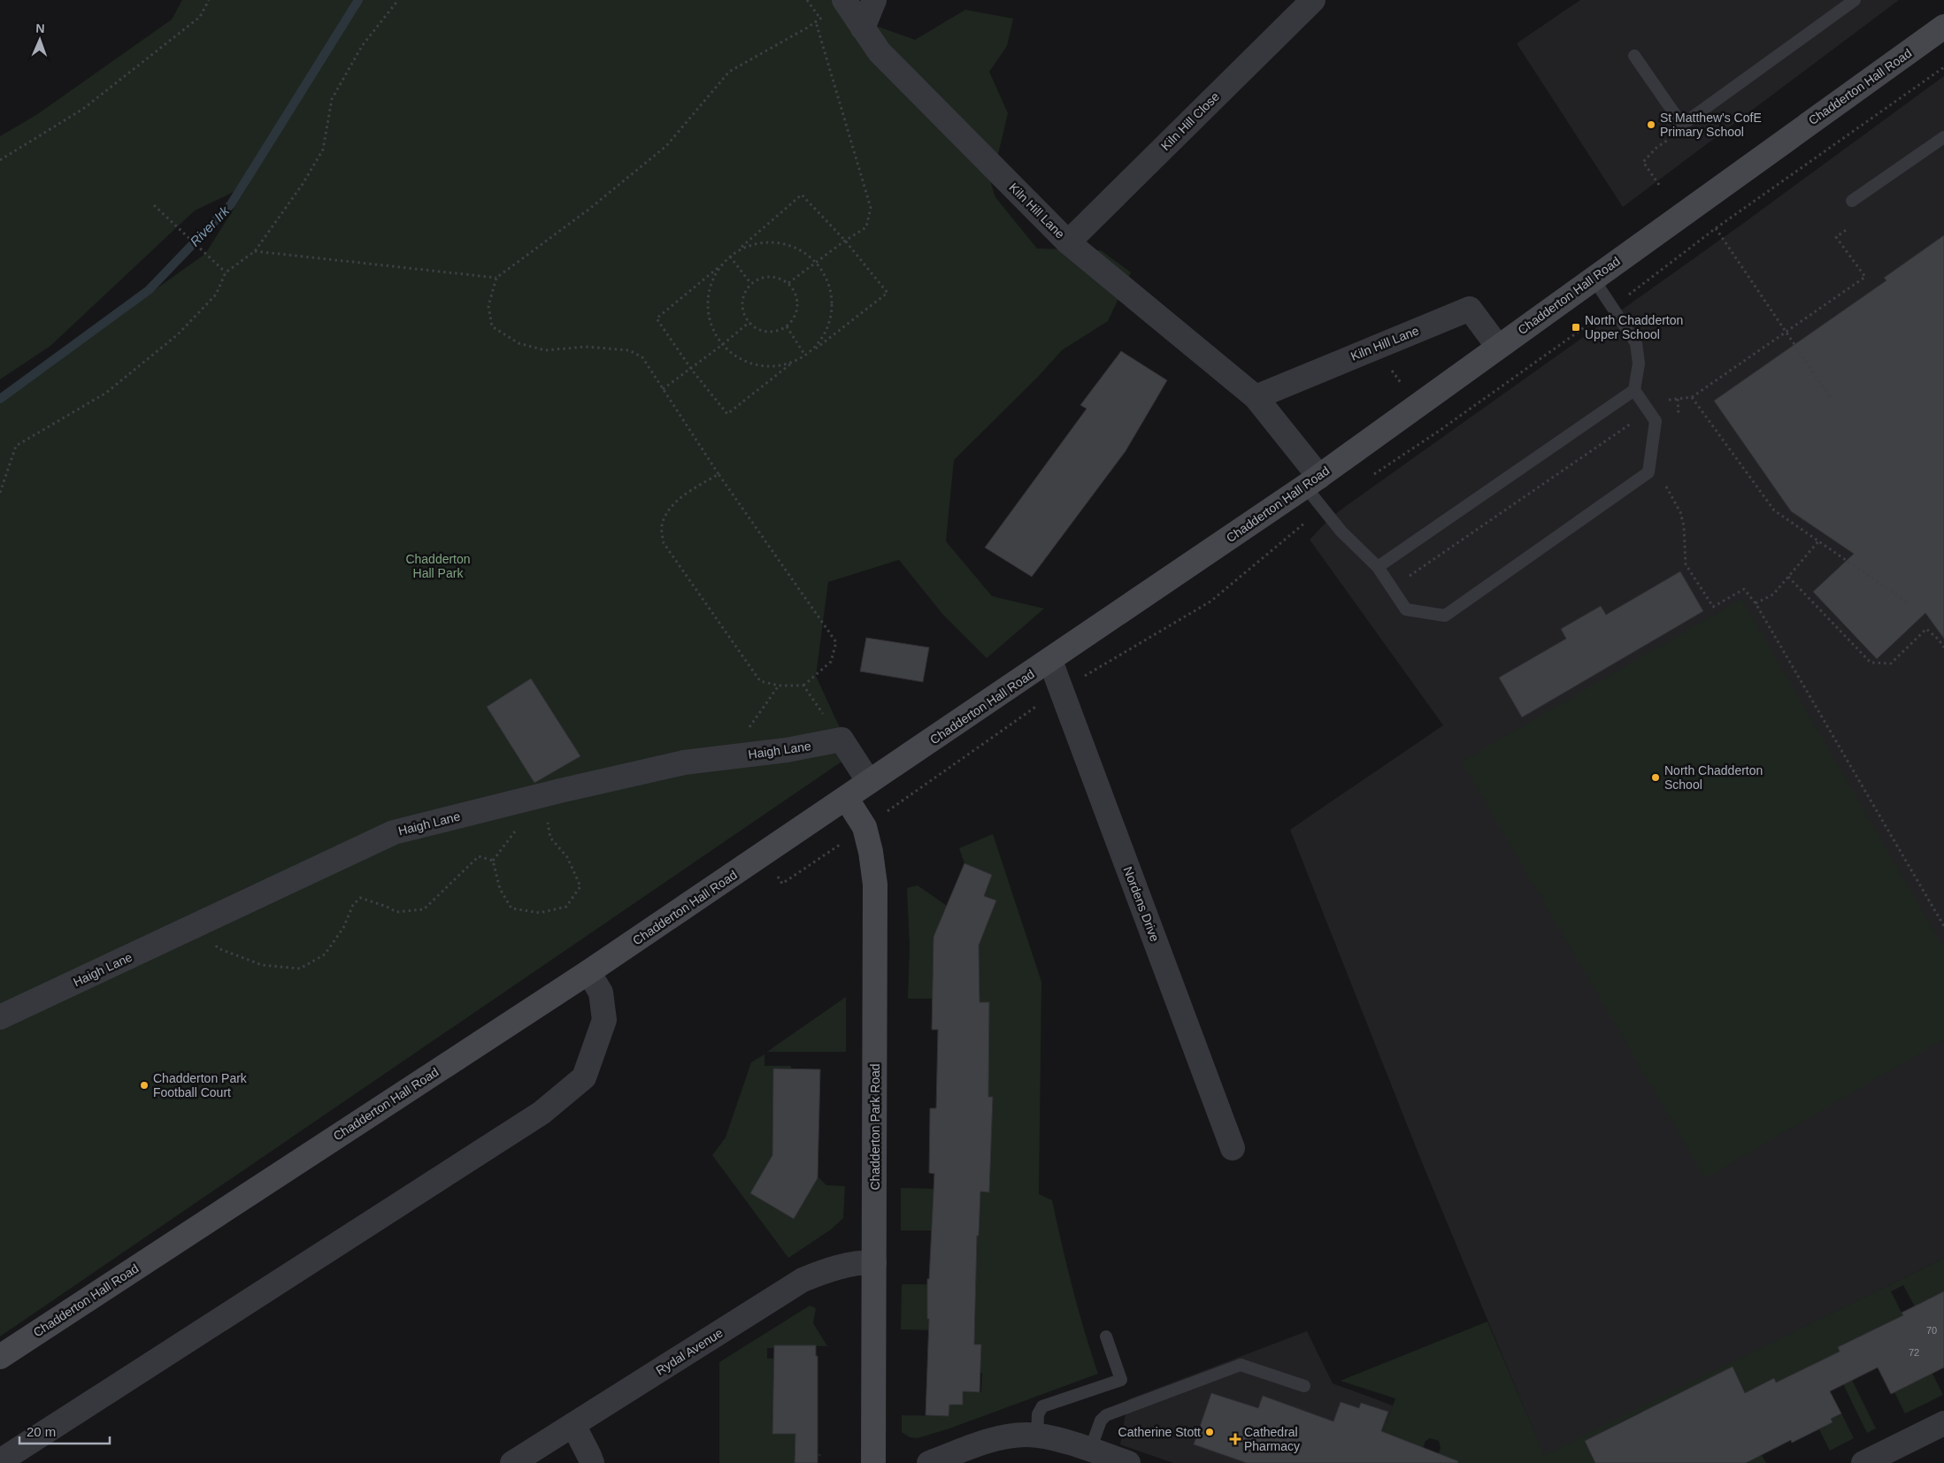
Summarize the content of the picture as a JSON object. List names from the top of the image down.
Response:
{
  "streets": {
    "main road": ["Chadderton Hall Road", "Chadderton Park Road"],
    "street": [
      "Kiln Hill Close",
      "Kiln Hill Lane",
      "Haigh Lane",
      "Nordens Drive",
      "Rydal Avenue"
    ]
  },
  "crossings": [
    ["Chadderton Hall Road", "Kiln Hill Lane"],
    ["Chadderton Hall Road", "Nordens Drive"],
    ["Chadderton Hall Road", "Chadderton Park Road"],
    ["Kiln Hill Close", "Kiln Hill Lane"],
    ["Chadderton Park Road", "Rydal Avenue"]
  ],
  "water": ["River Irk"],
  "parks": ["Chadderton Hall Park"],
  "places": {
    "other": [
      "St Matthew's CofE Primary School",
      "North Chadderton School",
      "Chadderton Park Football Court",
      "Catherine Stott"
    ],
    "transit": ["North Chadderton Upper School"],
    "health": ["Cathedral Pharmacy"]
  },
  "house_numbers": ["70", "72"],
  "scale_bar": "20 m",
  "north": "top"
}
